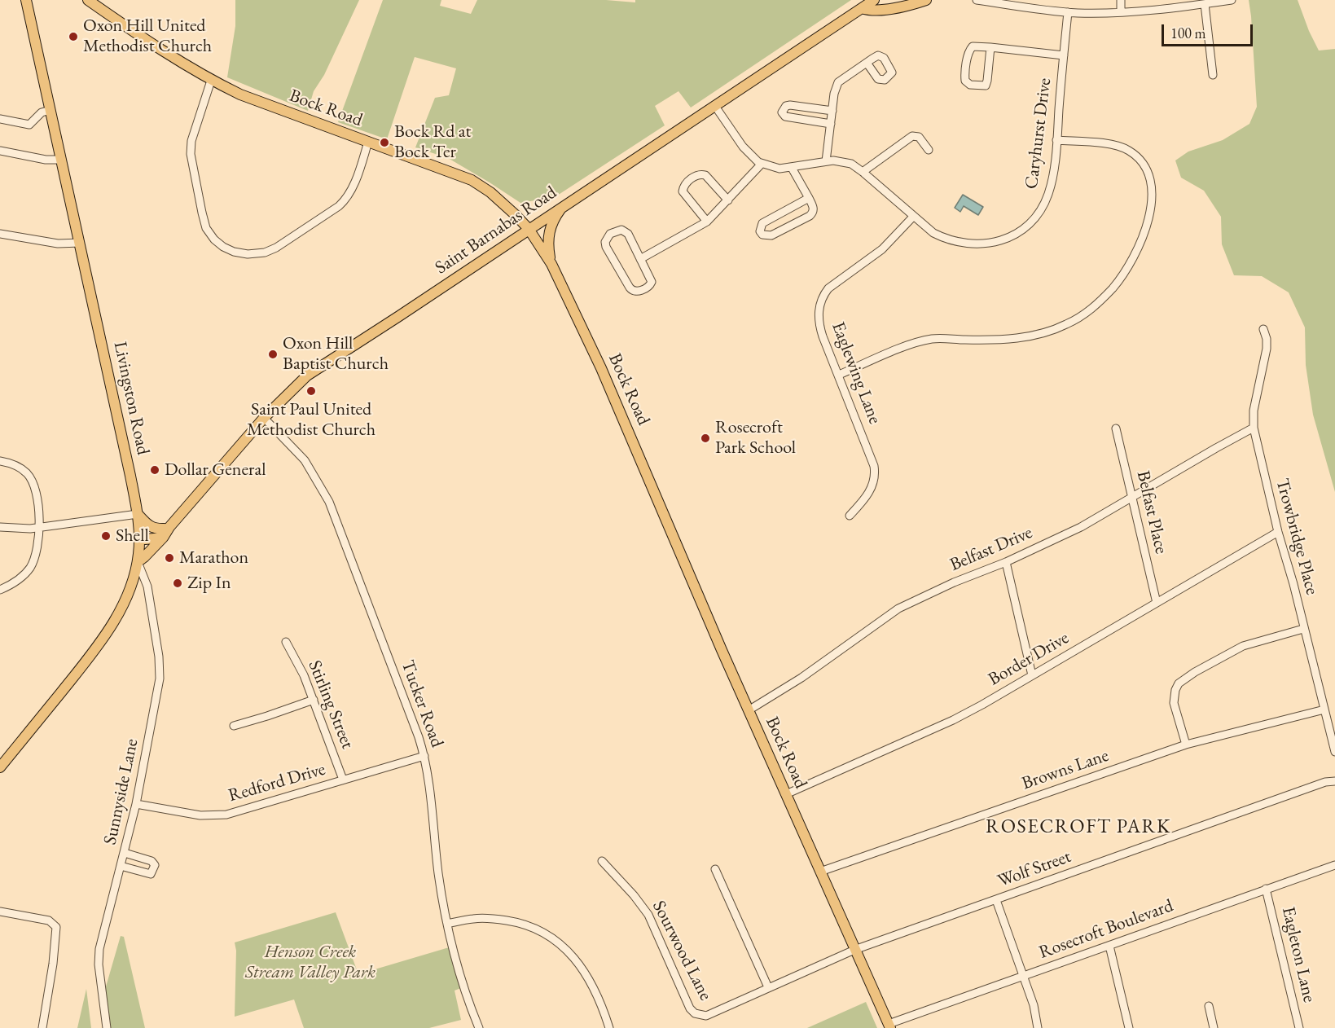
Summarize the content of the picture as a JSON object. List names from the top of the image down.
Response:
{
  "streets": {
    "main road": ["Bock Road", "Saint Barnabas Road", "Livingston Road"],
    "street": [
      "Caryhurst Drive",
      "Eaglewing Lane",
      "Belfast Place",
      "Trowbridge Place",
      "Belfast Drive",
      "Border Drive",
      "Tucker Road",
      "Stirling Street",
      "Browns Lane",
      "Redford Drive",
      "Sunnyside Lane",
      "Wolf Street",
      "Rosecroft Boulevard",
      "Sourwood Lane",
      "Eagleton Lane"
    ]
  },
  "crossings": [
    ["Bock Road", "Saint Barnabas Road"],
    ["Bock Road", "Belfast Drive"],
    ["Bock Road", "Border Drive"],
    ["Bock Road", "Browns Lane"],
    ["Bock Road", "Wolf Street"],
    ["Bock Road", "Rosecroft Boulevard"],
    ["Bock Road", "Sourwood Lane"],
    ["Caryhurst Drive", "Eaglewing Lane"],
    ["Saint Barnabas Road", "Livingston Road"],
    ["Saint Barnabas Road", "Tucker Road"],
    ["Saint Barnabas Road", "Sunnyside Lane"],
    ["Livingston Road", "Sunnyside Lane"],
    ["Belfast Place", "Belfast Drive"],
    ["Belfast Place", "Border Drive"],
    ["Trowbridge Place", "Belfast Drive"],
    ["Trowbridge Place", "Border Drive"],
    ["Trowbridge Place", "Browns Lane"],
    ["Tucker Road", "Redford Drive"],
    ["Stirling Street", "Redford Drive"],
    ["Redford Drive", "Sunnyside Lane"],
    ["Wolf Street", "Sourwood Lane"],
    ["Rosecroft Boulevard", "Eagleton Lane"]
  ],
  "districts": ["ROSECROFT PARK"],
  "parks": ["Henson Creek Stream Valley Park"],
  "places": [
    "Oxon Hill United Methodist Church",
    "Bock Rd at Bock Ter",
    "Oxon Hill Baptist Church",
    "Saint Paul United Methodist Church",
    "Rosecroft Park School",
    "Dollar General",
    "Shell",
    "Marathon",
    "Zip In"
  ],
  "scale_bar": "100 m"
}
